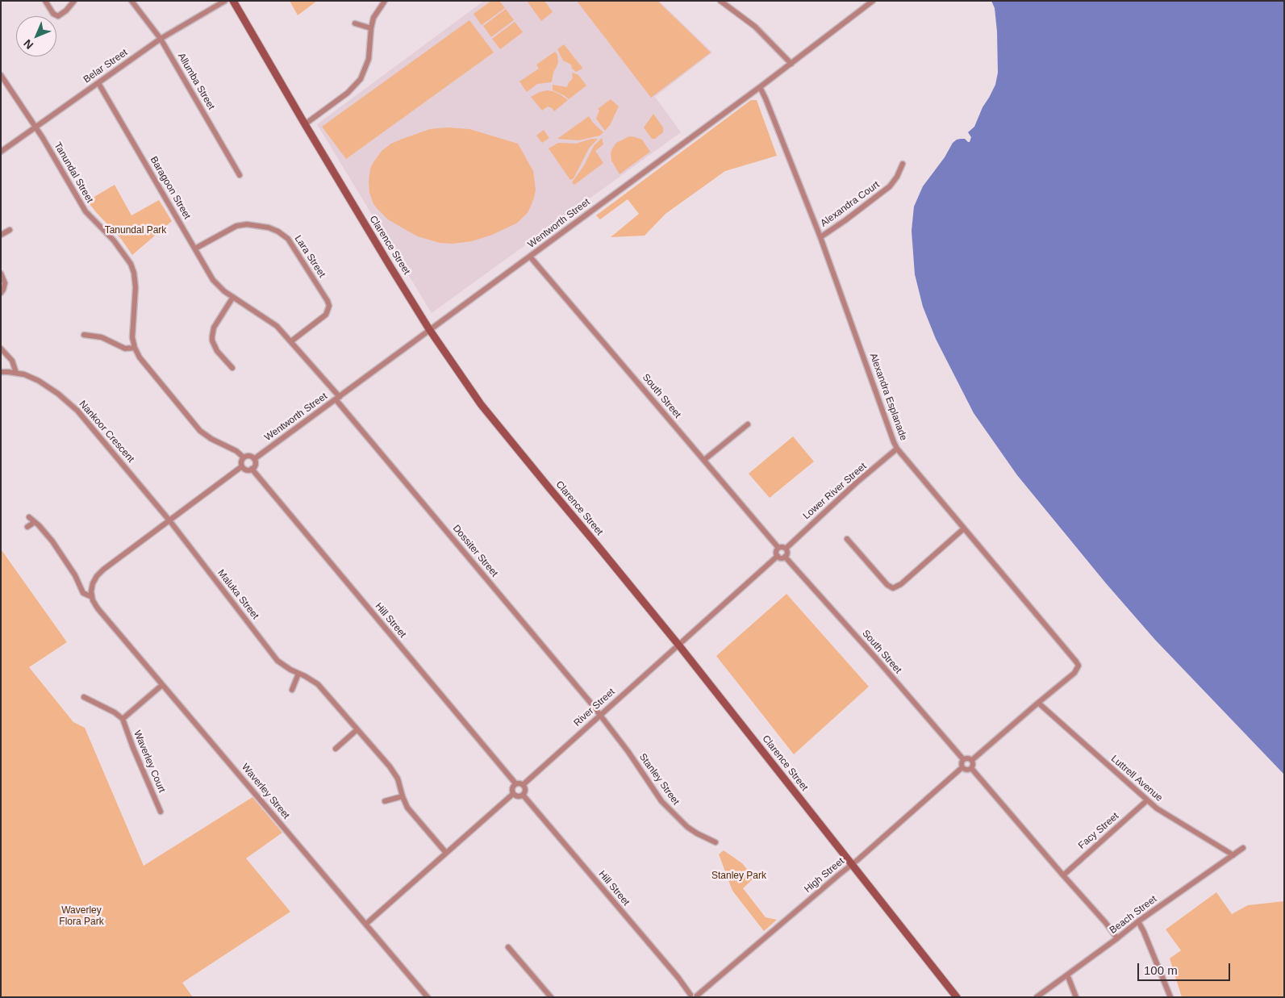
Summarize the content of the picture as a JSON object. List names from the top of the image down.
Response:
{
  "streets": {
    "main road": ["Clarence Street"],
    "street": [
      "Belar Street",
      "Allumba Street",
      "Tanundal Street",
      "Baragoon Street",
      "Alexandra Court",
      "Wentworth Street",
      "Lara Street",
      "South Street",
      "Alexandra Esplanade",
      "Nankoor Crescent",
      "Lower River Street",
      "Dossiter Street",
      "Maluka Street",
      "Hill Street",
      "River Street",
      "Waverley Court",
      "Luttrell Avenue",
      "Stanley Street",
      "Waverley Street",
      "Facy Street",
      "High Street",
      "Beach Street"
    ]
  },
  "crossings": [
    ["Belar Street", "Allumba Street"],
    ["Belar Street", "Tanundal Street"],
    ["Belar Street", "Baragoon Street"],
    ["Tanundal Street", "Wentworth Street"],
    ["Tanundal Street", "Hill Street"],
    ["Baragoon Street", "Wentworth Street"],
    ["Baragoon Street", "Lara Street"],
    ["Baragoon Street", "Dossiter Street"],
    ["Alexandra Court", "Alexandra Esplanade"],
    ["Wentworth Street", "Clarence Street"],
    ["Wentworth Street", "South Street"],
    ["Wentworth Street", "Alexandra Esplanade"],
    ["Wentworth Street", "Dossiter Street"],
    ["Wentworth Street", "Hill Street"],
    ["Clarence Street", "River Street"],
    ["Clarence Street", "High Street"],
    ["South Street", "Lower River Street"],
    ["South Street", "High Street"],
    ["Alexandra Esplanade", "Lower River Street"],
    ["Alexandra Esplanade", "Luttrell Avenue"],
    ["Nankoor Crescent", "Maluka Street"],
    ["Dossiter Street", "River Street"],
    ["Dossiter Street", "Stanley Street"],
    ["Hill Street", "River Street"],
    ["River Street", "Stanley Street"],
    ["Luttrell Avenue", "Facy Street"],
    ["Luttrell Avenue", "Beach Street"]
  ],
  "parks": ["Tanundal Park", "Stanley Park", "Waverley Flora Park"],
  "scale_bar": "100 m",
  "north": "bottom left"
}
